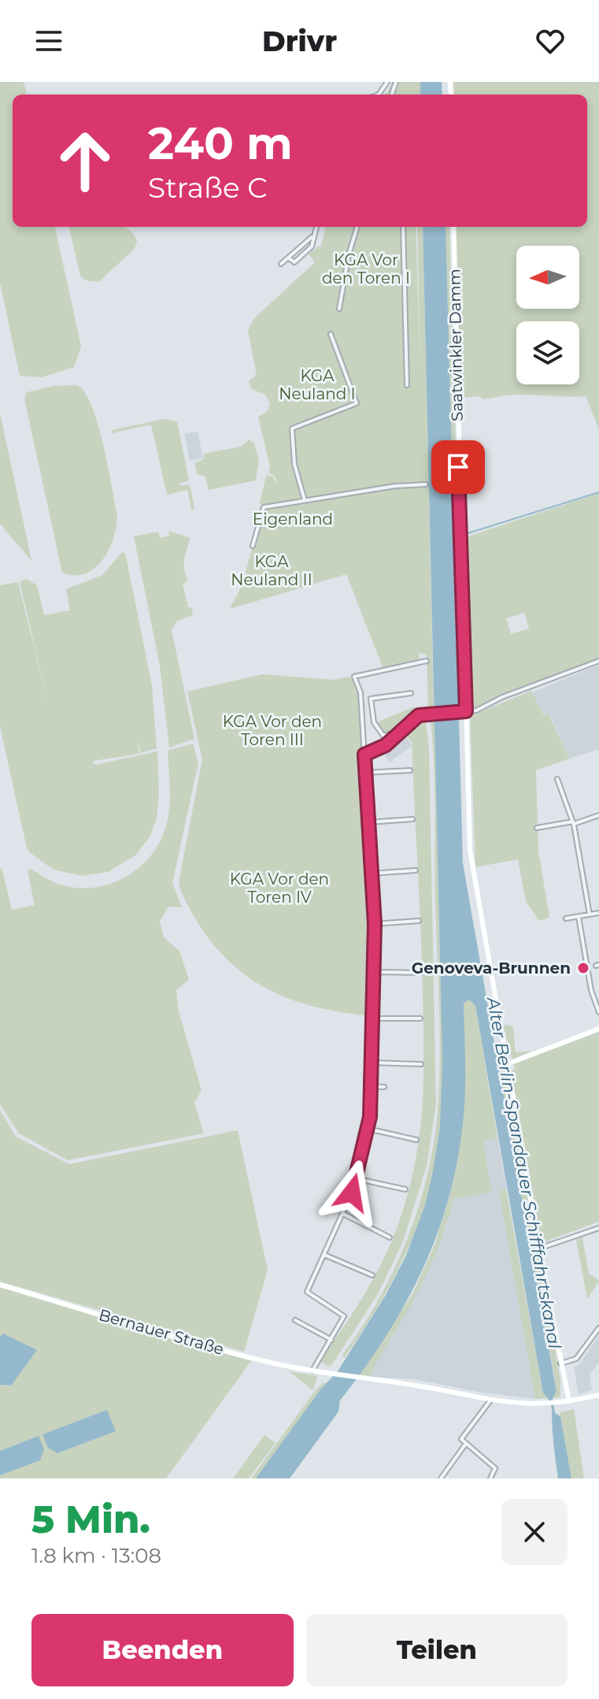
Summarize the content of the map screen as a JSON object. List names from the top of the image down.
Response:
{
  "streets": {
    "main road": ["Saatwinkler Damm", "Bernauer Straße"]
  },
  "crossings": [
    ["Saatwinkler Damm", "Bernauer Straße"]
  ],
  "water": ["Alter Berlin-Spandauer Schifffahrtskanal"],
  "parks": [
    "KGA Vor den Toren I",
    "KGA Neuland I",
    "Eigenland",
    "KGA Neuland II",
    "KGA Vor den Toren III",
    "KGA Vor den Toren IV"
  ],
  "places": ["Genoveva-Brunnen"],
  "north": "left",
  "page": {
    "header": "Drivr",
    "turn": ["240 m", "Straße C"],
    "heading": ["5 Min.", "1.8 km · 13:08"],
    "buttons": ["Beenden", "Teilen"]
  }
}
